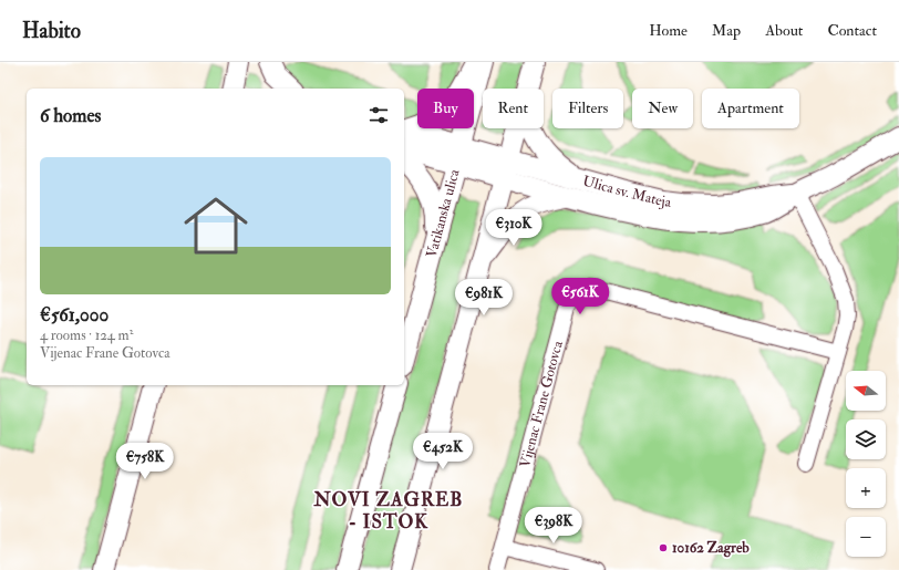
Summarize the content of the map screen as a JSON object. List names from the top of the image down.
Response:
{
  "streets": {
    "street": ["Ulica sv. Mateja", "Vatikanska ulica", "Vijenac Frane Gotovca"]
  },
  "crossings": [
    ["Ulica sv. Mateja", "Vatikanska ulica"]
  ],
  "districts": ["NOVI ZAGREB - ISTOK"],
  "places": ["10162 Zagreb"],
  "north": "left",
  "page": {
    "header": "Habito",
    "nav": [
      "Home",
      "Map",
      "About",
      "Contact"
    ],
    "chip": [
      "Buy",
      "Rent",
      "Filters",
      "New",
      "Apartment"
    ],
    "heading": "6 homes",
    "list": [
      {
        "name": "€561,000",
        "note": "4 rooms · 124 m² · Vijenac Frane Gotovca"
      }
    ],
    "price": [
      "€310K",
      "€561K",
      "€981K",
      "€452K",
      "€758K",
      "€398K"
    ],
    "map_buttons": ["+", "−"]
  }
}
